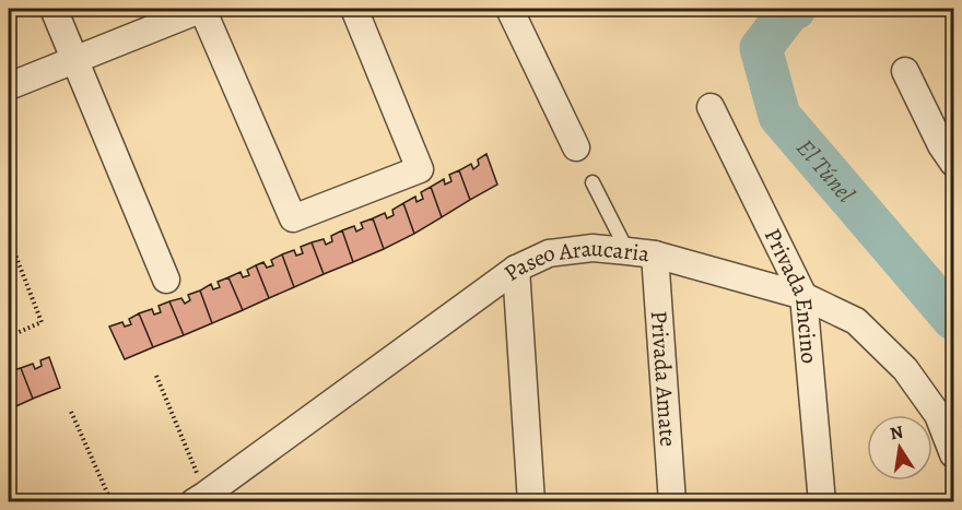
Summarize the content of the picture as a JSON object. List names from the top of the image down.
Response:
{
  "streets": {
    "street": ["Paseo Araucaria", "Privada Encino", "Privada Amate"]
  },
  "crossings": [
    ["Paseo Araucaria", "Privada Encino"],
    ["Paseo Araucaria", "Privada Amate"]
  ],
  "water": ["El Túnel"],
  "north": "top"
}
